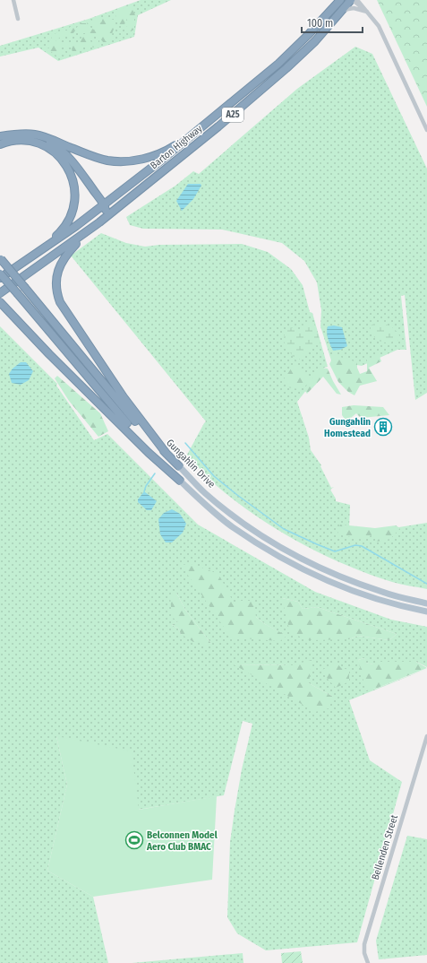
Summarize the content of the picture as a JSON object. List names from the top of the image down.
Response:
{
  "streets": {
    "highway": ["A25", "Barton Highway", "Gungahlin Drive"],
    "street": ["Bellenden Street"]
  },
  "places": {
    "building": ["Gungahlin Homestead"],
    "sports": ["Belconnen Model Aero Club BMAC"]
  },
  "scale_bar": "100 m"
}
